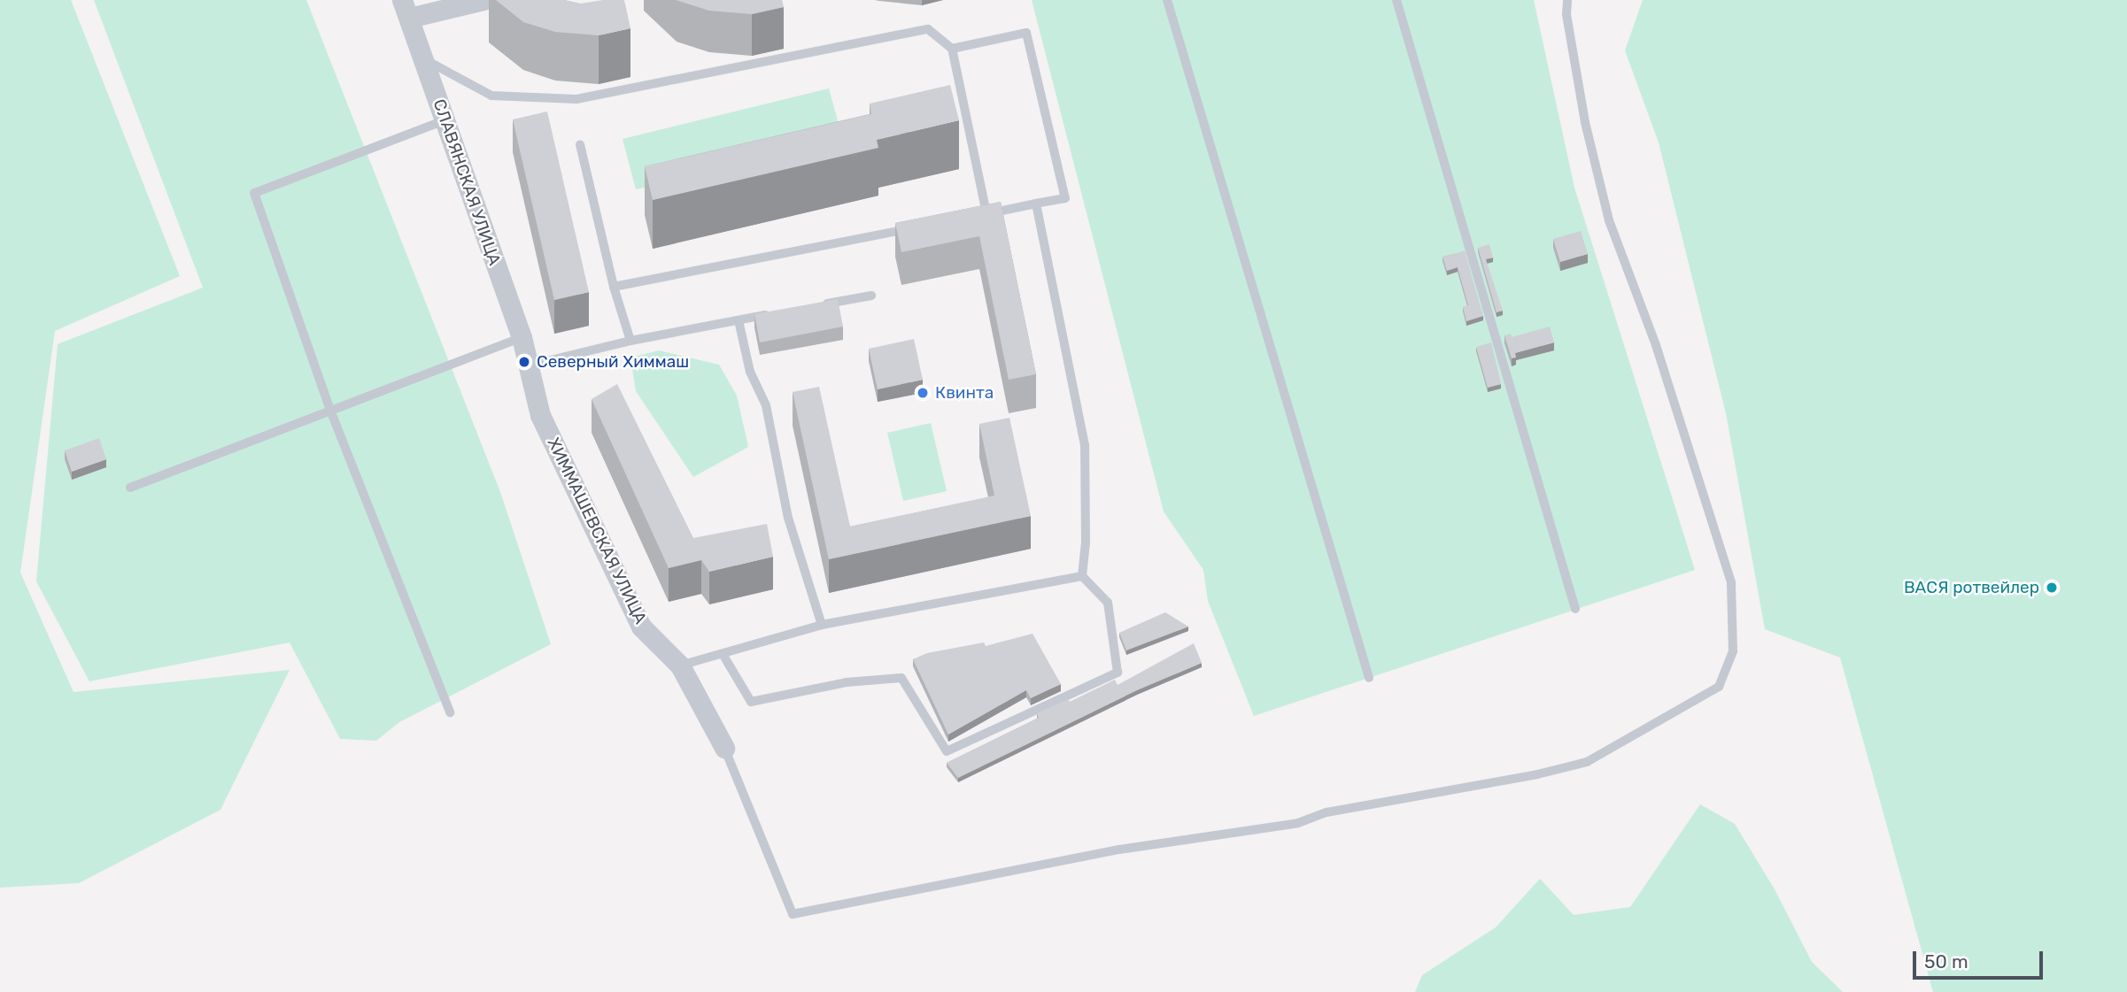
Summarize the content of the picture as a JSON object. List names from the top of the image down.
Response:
{
  "streets": {
    "street": ["СЛАВЯНСКАЯ УЛИЦА", "ХИММАШЕВСКАЯ УЛИЦА"]
  },
  "crossings": [
    ["СЛАВЯНСКАЯ УЛИЦА", "ХИММАШЕВСКАЯ УЛИЦА"]
  ],
  "places": ["Северный Химмаш", "Квинта", "ВАСЯ ротвейлер"],
  "scale_bar": "50 m"
}
